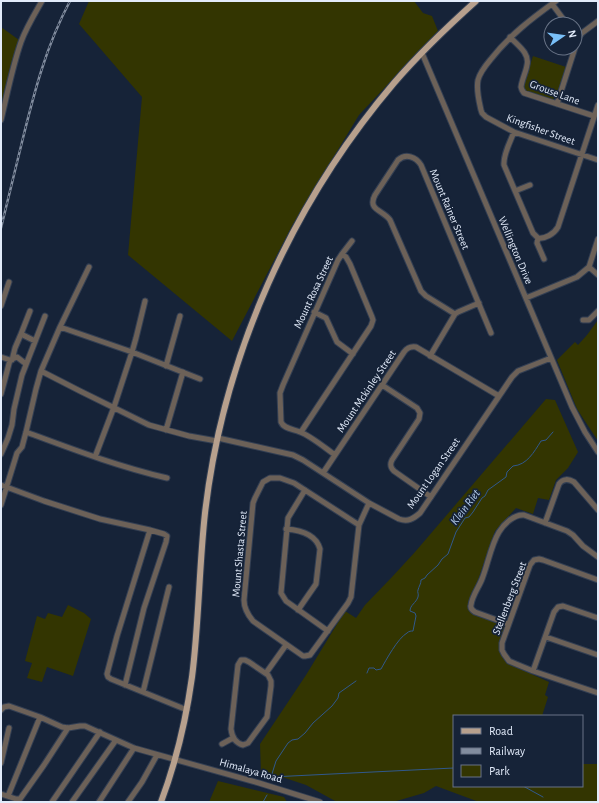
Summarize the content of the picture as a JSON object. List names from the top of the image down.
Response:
{
  "streets": {
    "street": [
      "Grouse Lane",
      "Kingfisher Street",
      "Mount Rainer Street",
      "Wellington Drive",
      "Mount Rosa Street",
      "Mount Mckinley Street",
      "Mount Logan Street",
      "Mount Shasta Street",
      "Stellenberg Street",
      "Himalaya Road"
    ]
  },
  "crossings": [
    ["Grouse Lane", "Kingfisher Street"],
    ["Wellington Drive", "Mount Logan Street"],
    ["Mount Rosa Street", "Mount Mckinley Street"],
    ["Mount Mckinley Street", "Mount Logan Street"],
    ["Mount Logan Street", "Mount Shasta Street"]
  ],
  "water": ["Klein Riet"],
  "legend": ["Road", "Railway", "Park"],
  "north": "right"
}
